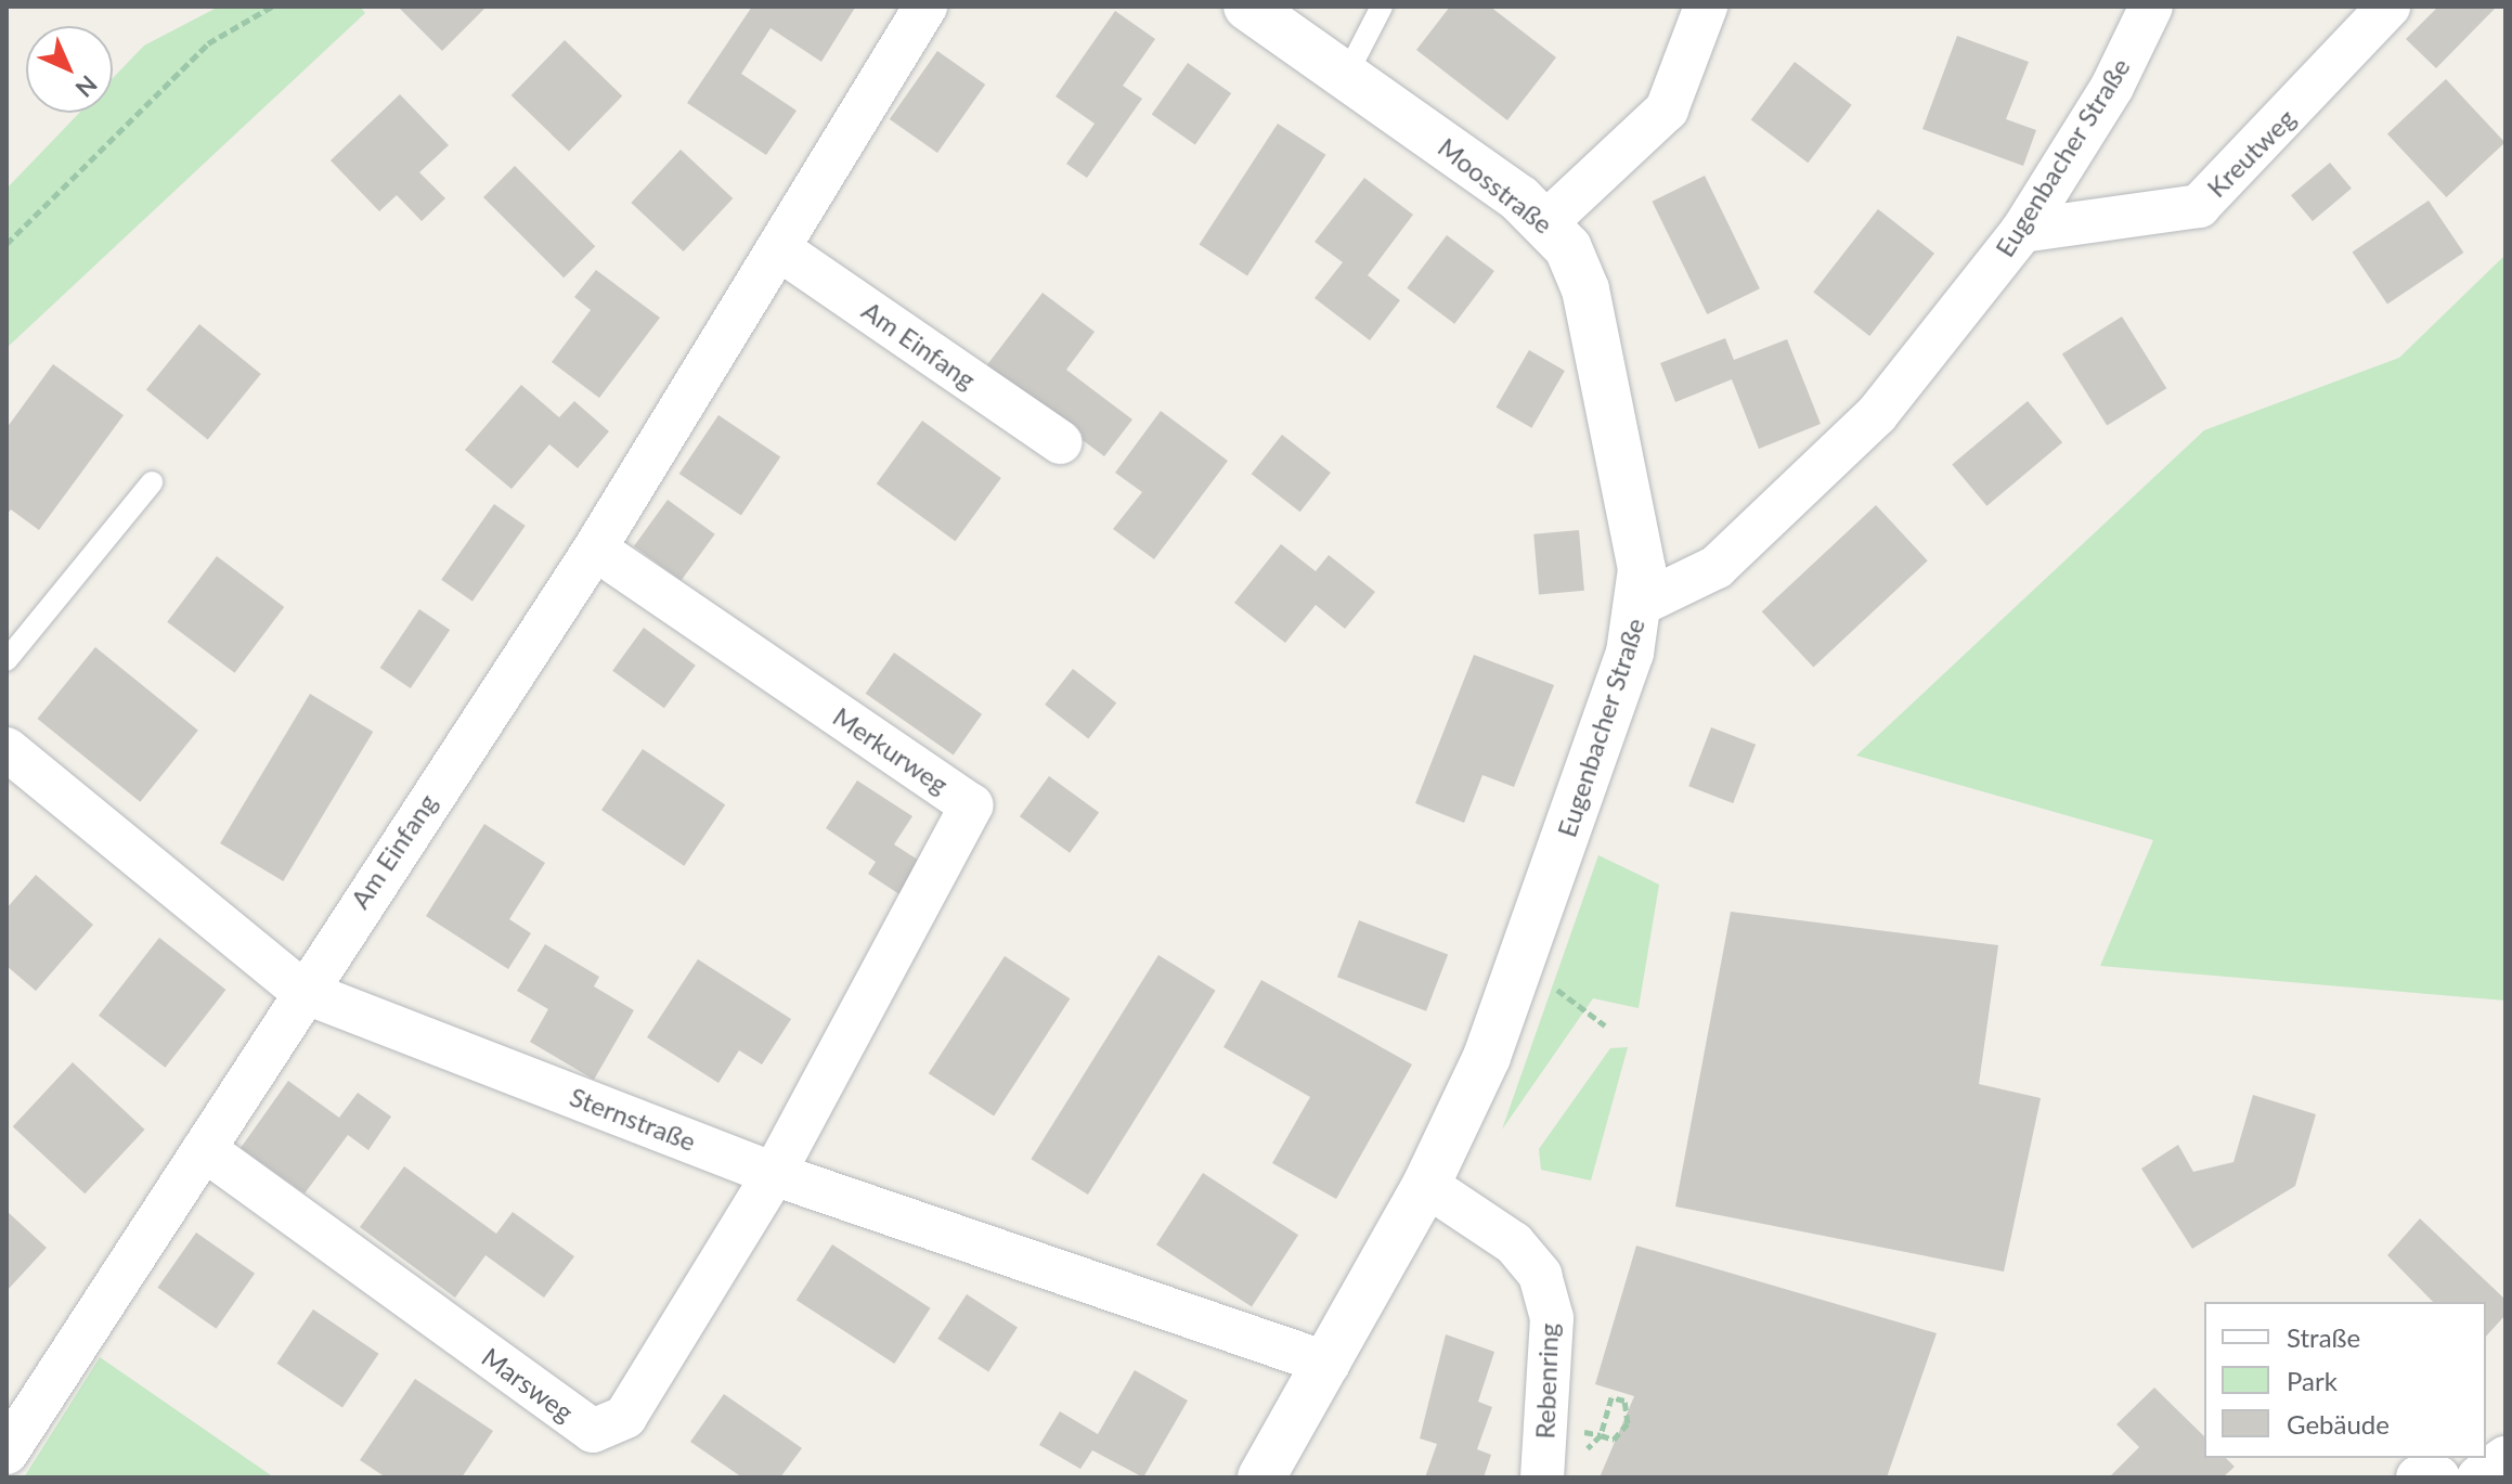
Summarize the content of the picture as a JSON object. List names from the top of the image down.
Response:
{
  "streets": {
    "street": [
      "Kreutweg",
      "Eugenbacher Straße",
      "Moosstraße",
      "Am Einfang",
      "Merkurweg",
      "Sternstraße",
      "Rebenring",
      "Marsweg"
    ]
  },
  "crossings": [
    ["Kreutweg", "Eugenbacher Straße"],
    ["Eugenbacher Straße", "Moosstraße"],
    ["Eugenbacher Straße", "Sternstraße"],
    ["Eugenbacher Straße", "Rebenring"],
    ["Am Einfang", "Merkurweg"],
    ["Am Einfang", "Sternstraße"],
    ["Am Einfang", "Marsweg"],
    ["Merkurweg", "Sternstraße"],
    ["Merkurweg", "Marsweg"],
    ["Sternstraße", "Marsweg"]
  ],
  "legend": ["Straße", "Park", "Gebäude"],
  "north": "bottom right"
}
